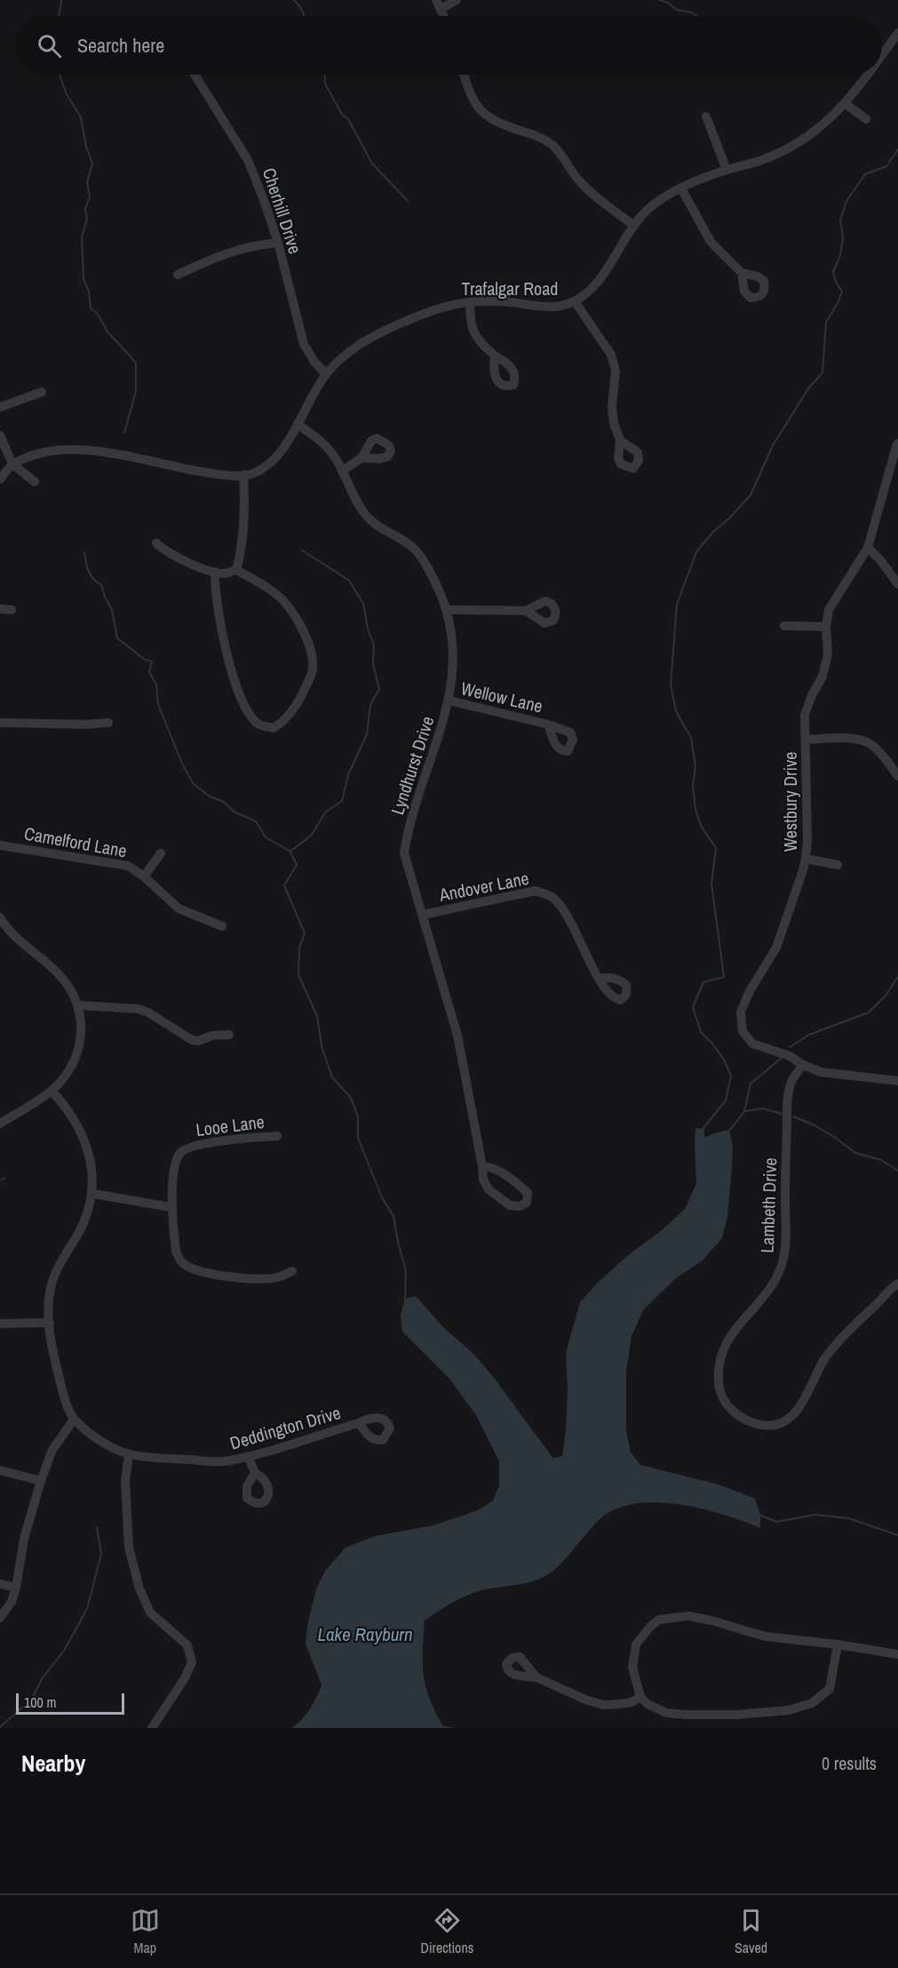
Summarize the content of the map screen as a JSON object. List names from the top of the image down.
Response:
{
  "streets": {
    "street": [
      "Cherhill Drive",
      "Trafalgar Road",
      "Wellow Lane",
      "Lyndhurst Drive",
      "Westbury Drive",
      "Camelford Lane",
      "Andover Lane",
      "Looe Lane",
      "Lambeth Drive",
      "Deddington Drive"
    ]
  },
  "crossings": [
    ["Cherhill Drive", "Trafalgar Road"],
    ["Trafalgar Road", "Lyndhurst Drive"],
    ["Wellow Lane", "Lyndhurst Drive"],
    ["Lyndhurst Drive", "Andover Lane"],
    ["Westbury Drive", "Lambeth Drive"]
  ],
  "water": ["Lake Rayburn"],
  "scale_bar": "100 m",
  "page": {
    "search": "Search here",
    "scale": "100 m",
    "heading": ["Nearby", "0 results"],
    "nav": ["Map", "Directions", "Saved"]
  }
}
